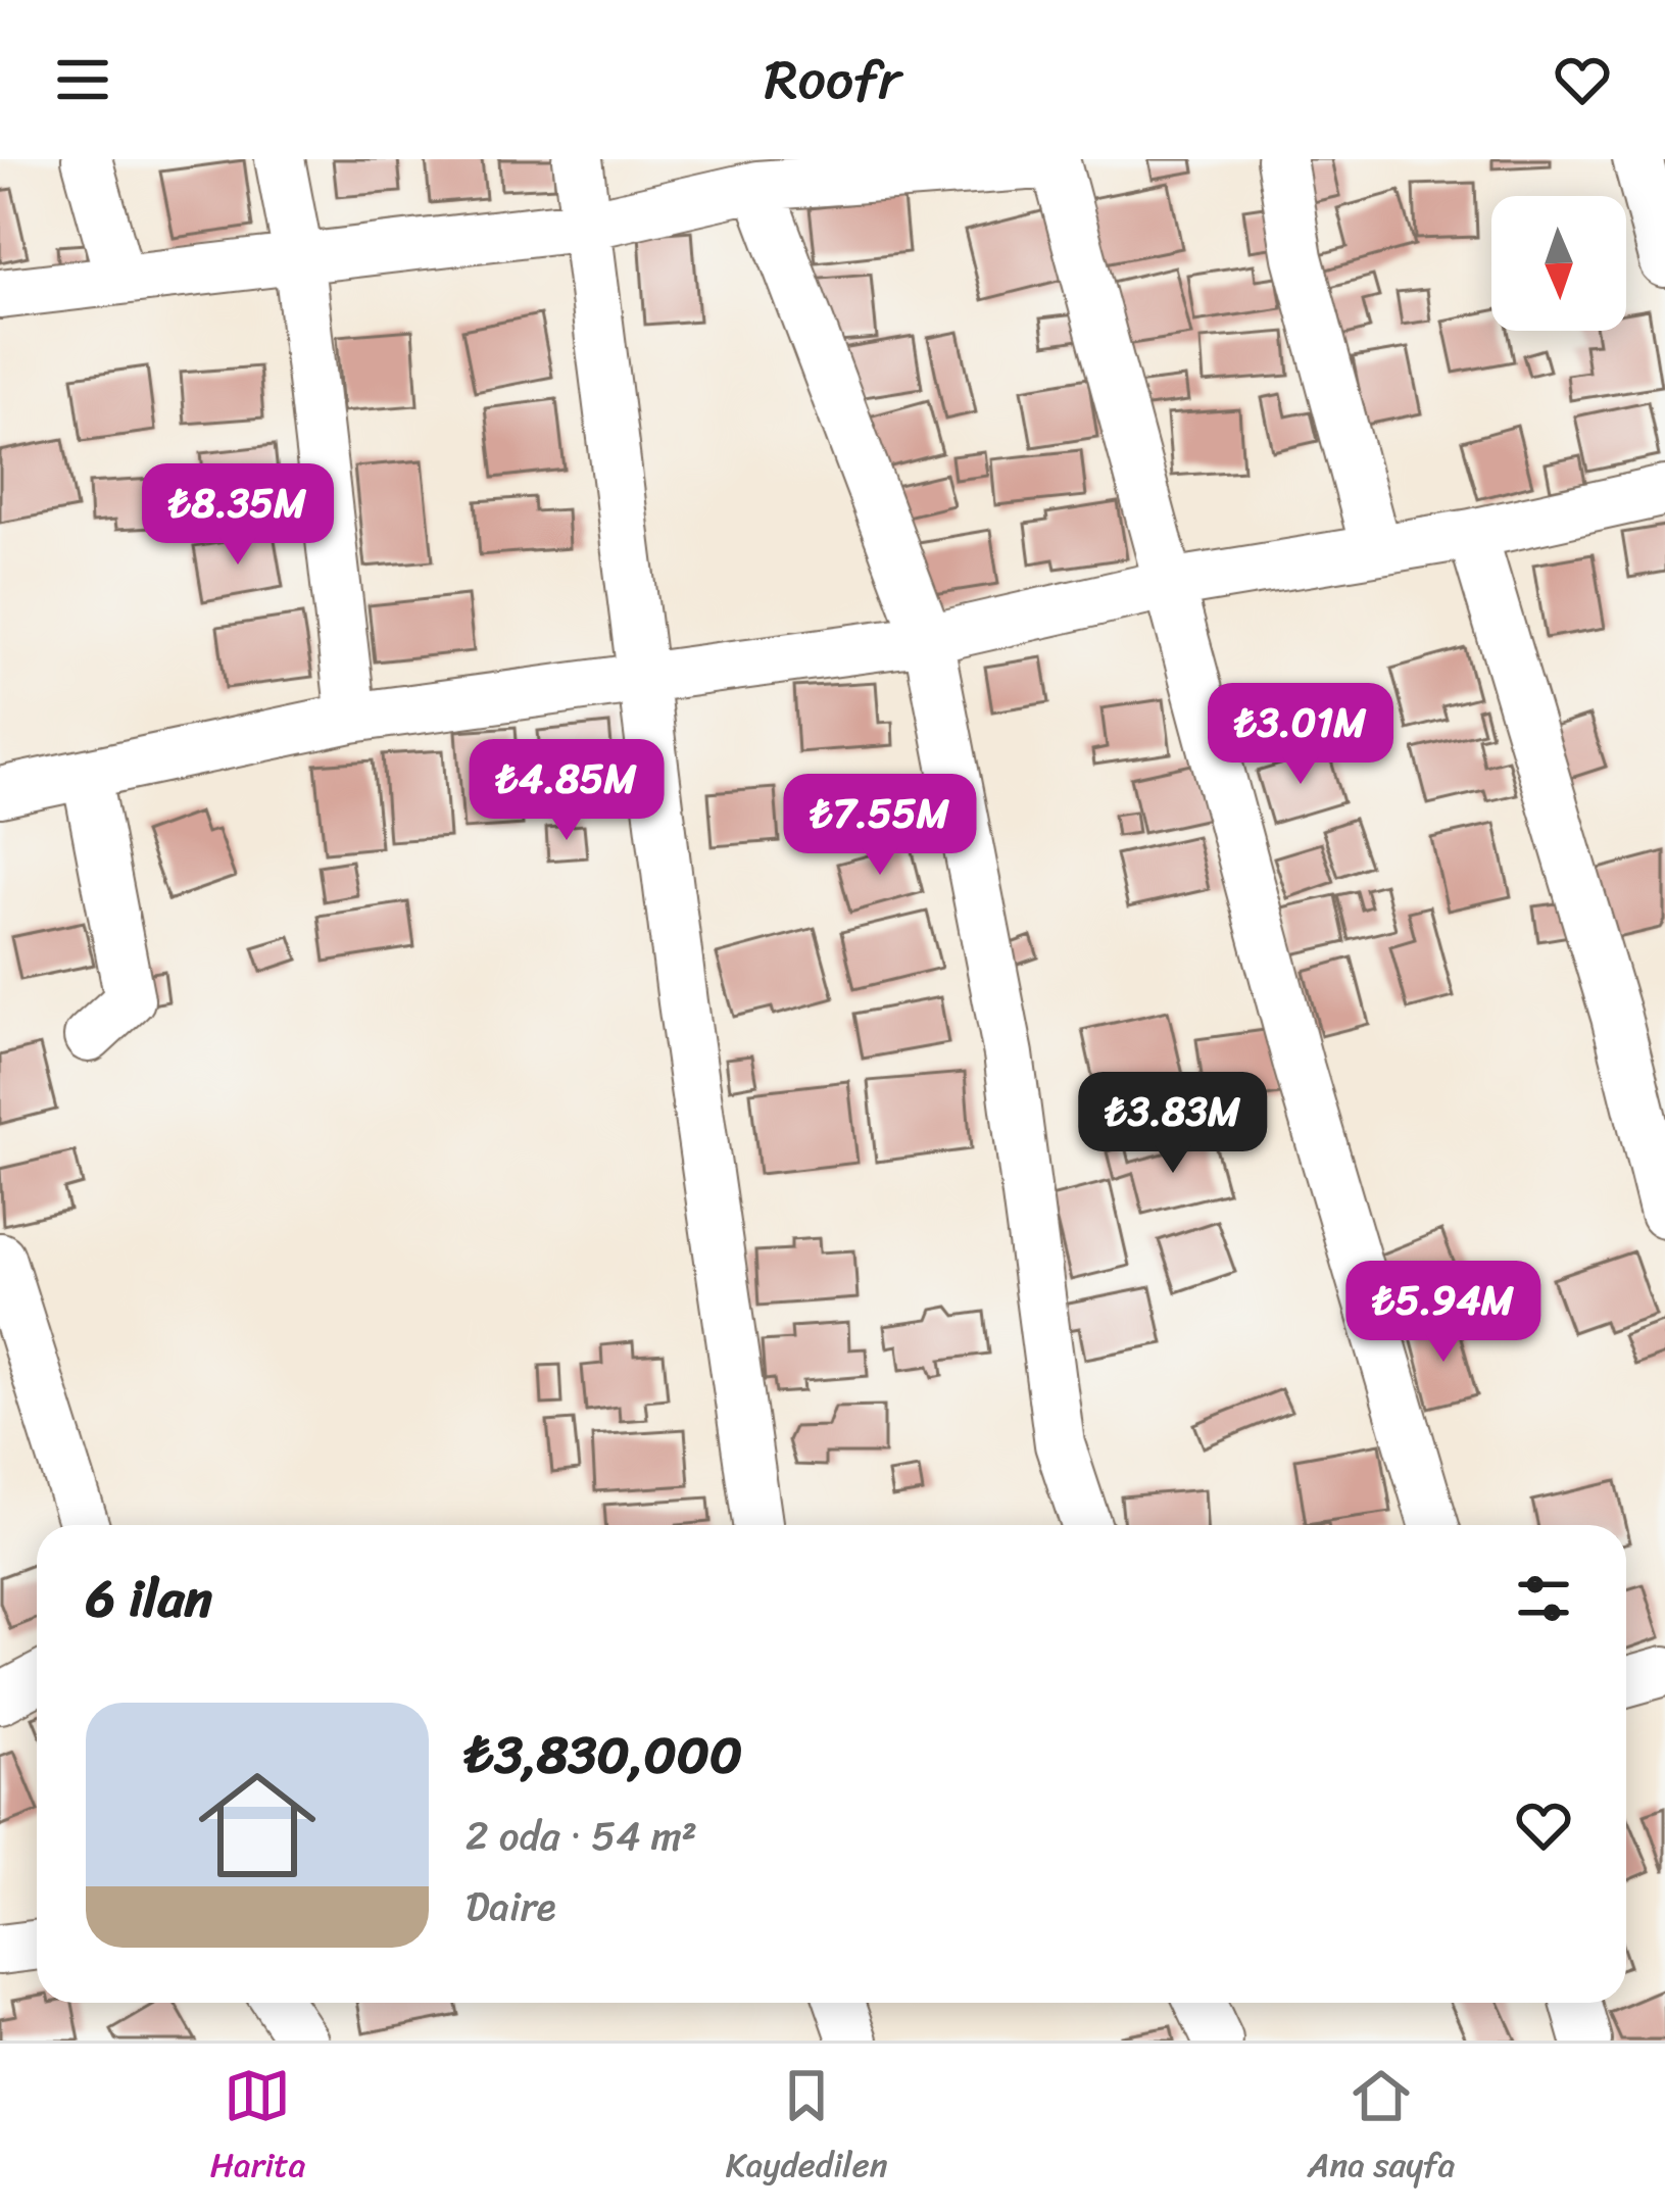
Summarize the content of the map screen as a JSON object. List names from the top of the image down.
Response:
{
  "north": "bottom",
  "page": {
    "header": "Roofr",
    "price": [
      "₺8.35M",
      "₺3.01M",
      "₺4.85M",
      "₺7.55M",
      "₺3.83M",
      "₺5.94M"
    ],
    "heading": "6 ilan",
    "list": [
      {
        "name": "₺3,830,000",
        "note": "2 oda · 54 m² · Daire"
      }
    ],
    "tabs": ["Harita", "Kaydedilen", "Ana sayfa"]
  }
}
